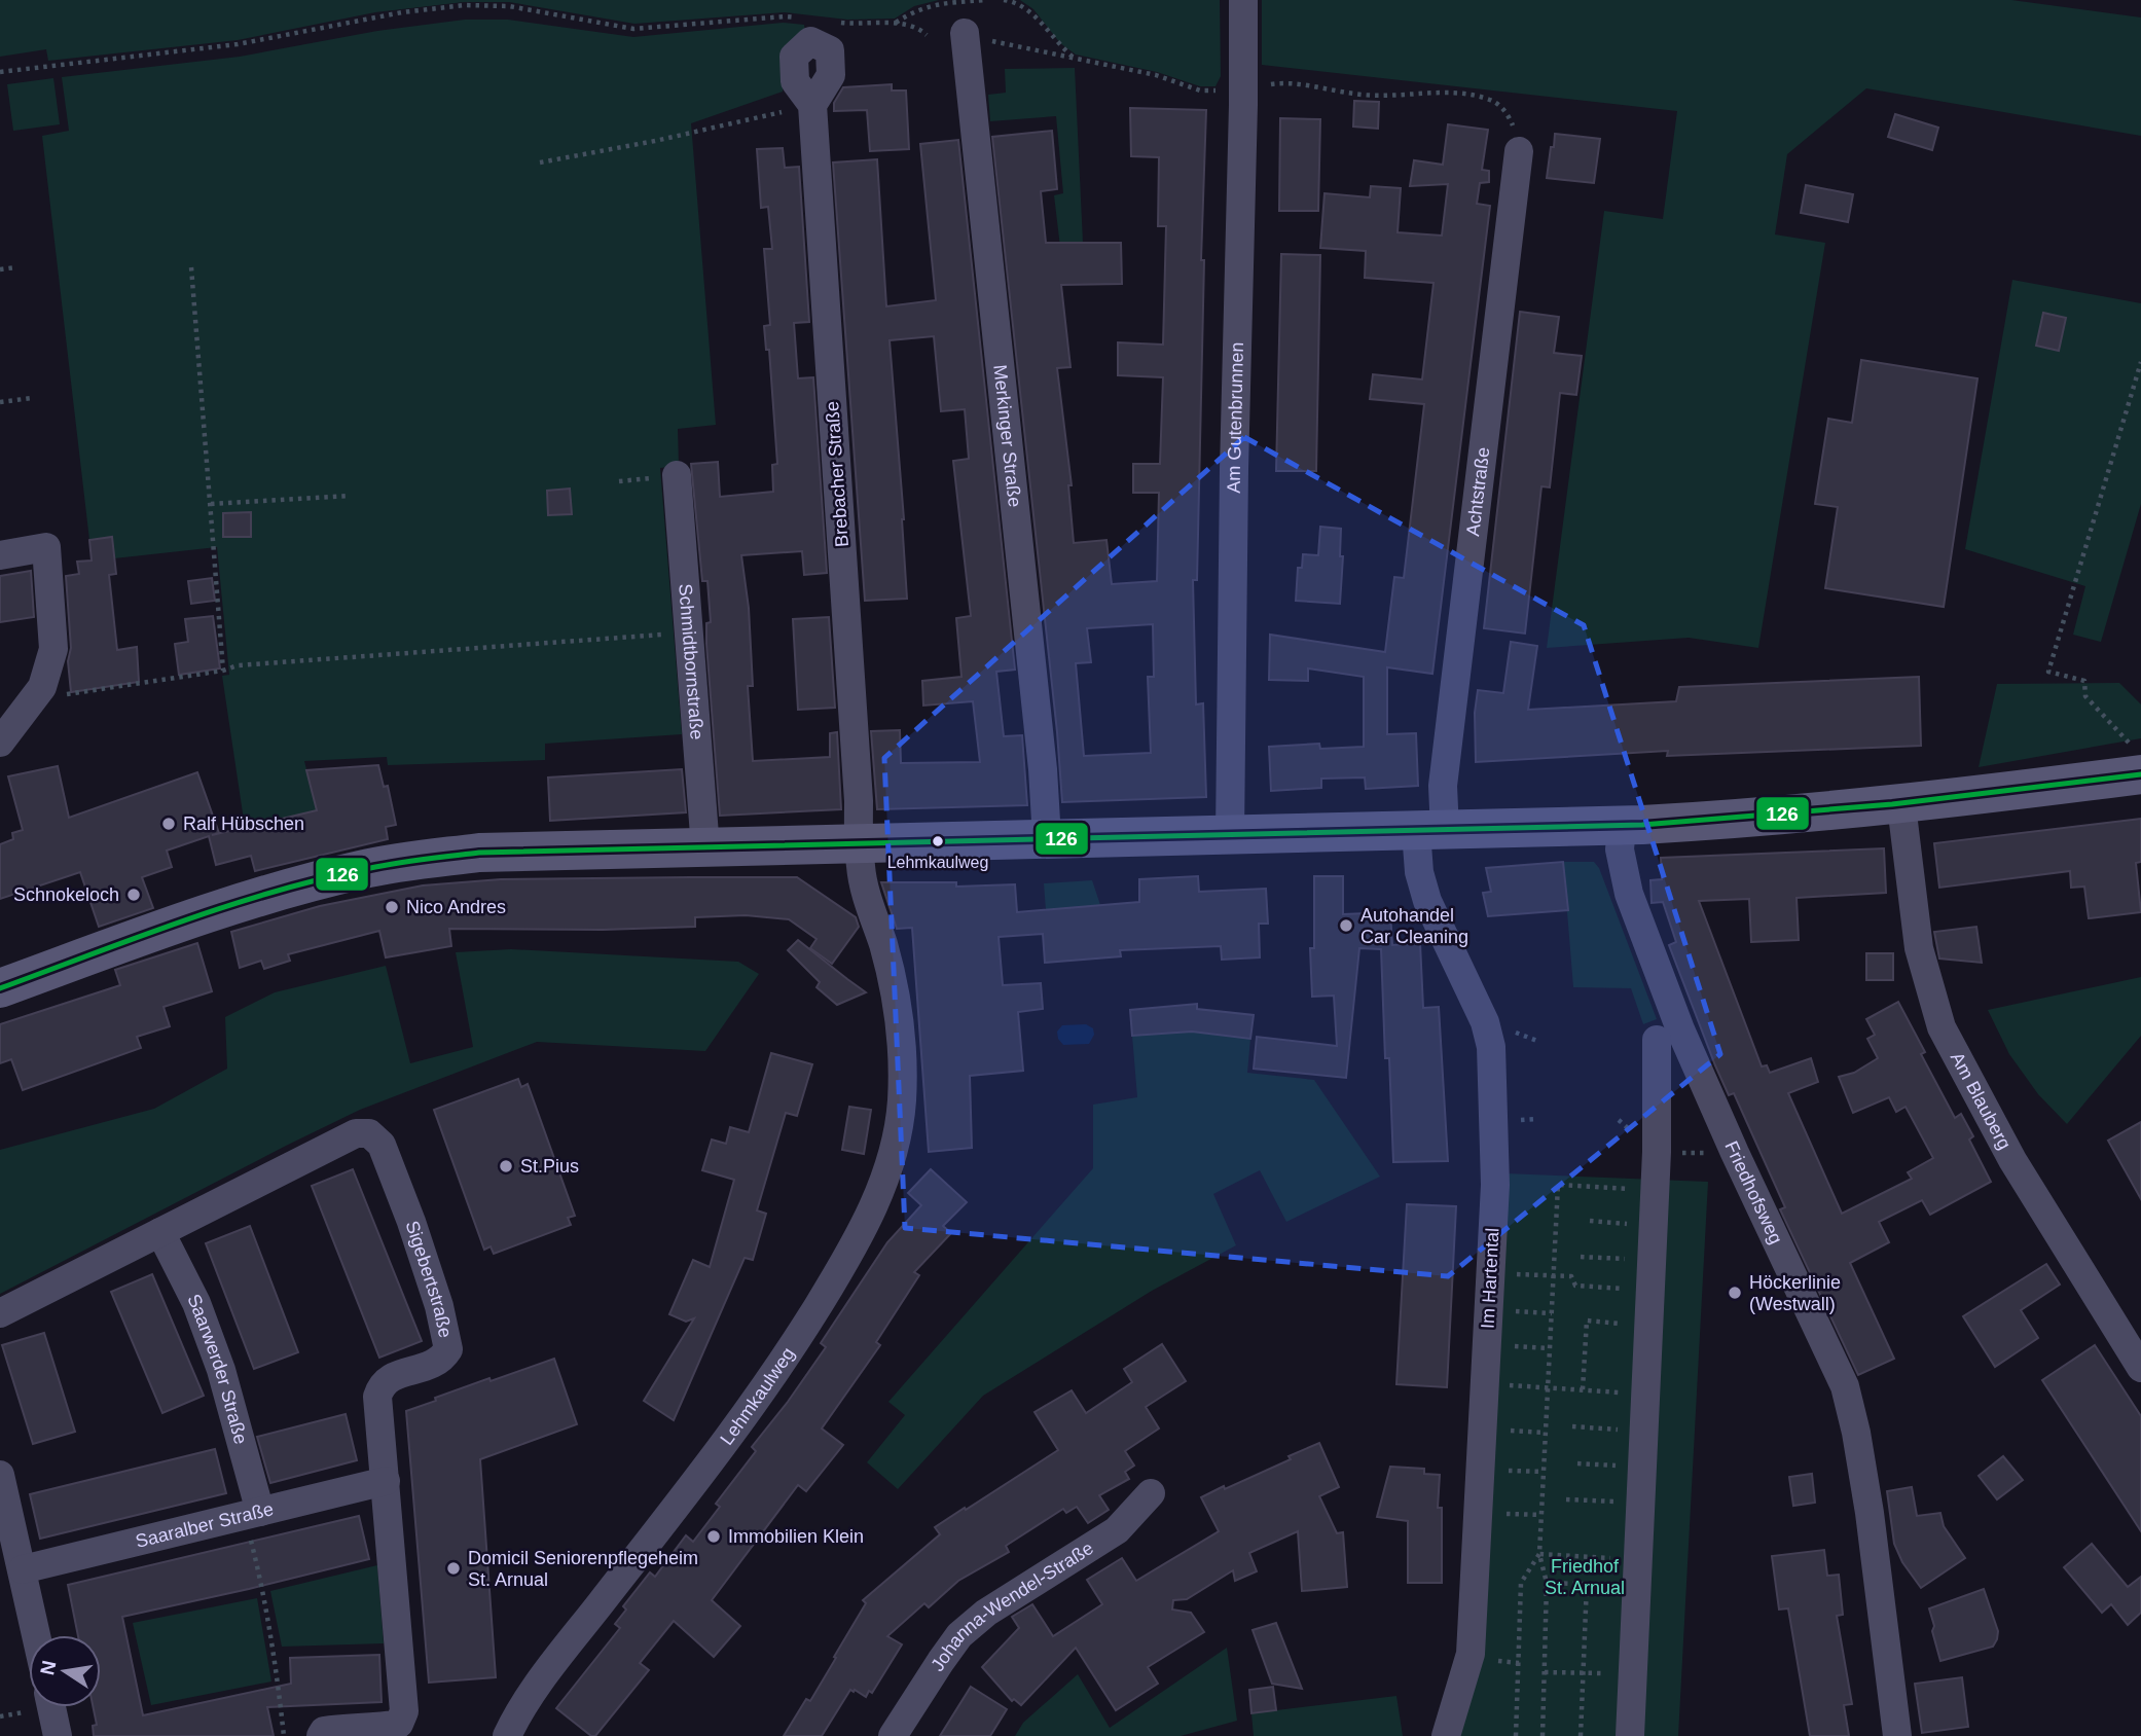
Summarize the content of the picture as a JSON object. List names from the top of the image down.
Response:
{
  "streets": {
    "street": [
      "Am Gutenbrunnen",
      "Merkinger Straße",
      "Brebacher Straße",
      "Achtstraße",
      "Schmidtbornstraße",
      "Am Blauberg",
      "Friedhofsweg",
      "Im Hartental",
      "Sigebertstraße",
      "Saarwerder Straße",
      "Lehmkaulweg",
      "Saaralber Straße",
      "Johanna-Wendel-Straße"
    ]
  },
  "crossings": [
    ["Brebacher Straße", "Lehmkaulweg"],
    ["Achtstraße", "Im Hartental"],
    ["Sigebertstraße", "Saarwerder Straße"],
    ["Sigebertstraße", "Saaralber Straße"],
    ["Saarwerder Straße", "Saaralber Straße"]
  ],
  "parks": ["Friedhof St. Arnual"],
  "places": [
    "Ralf Hübschen",
    "Lehmkaulweg",
    "Schnokeloch",
    "Nico Andres",
    "Autohandel Car Cleaning",
    "St.Pius",
    "Höckerlinie (Westwall)",
    "Immobilien Klein",
    "Domicil Seniorenpflegeheim St. Arnual"
  ],
  "lines": ["transit line 126"],
  "north": "left"
}
